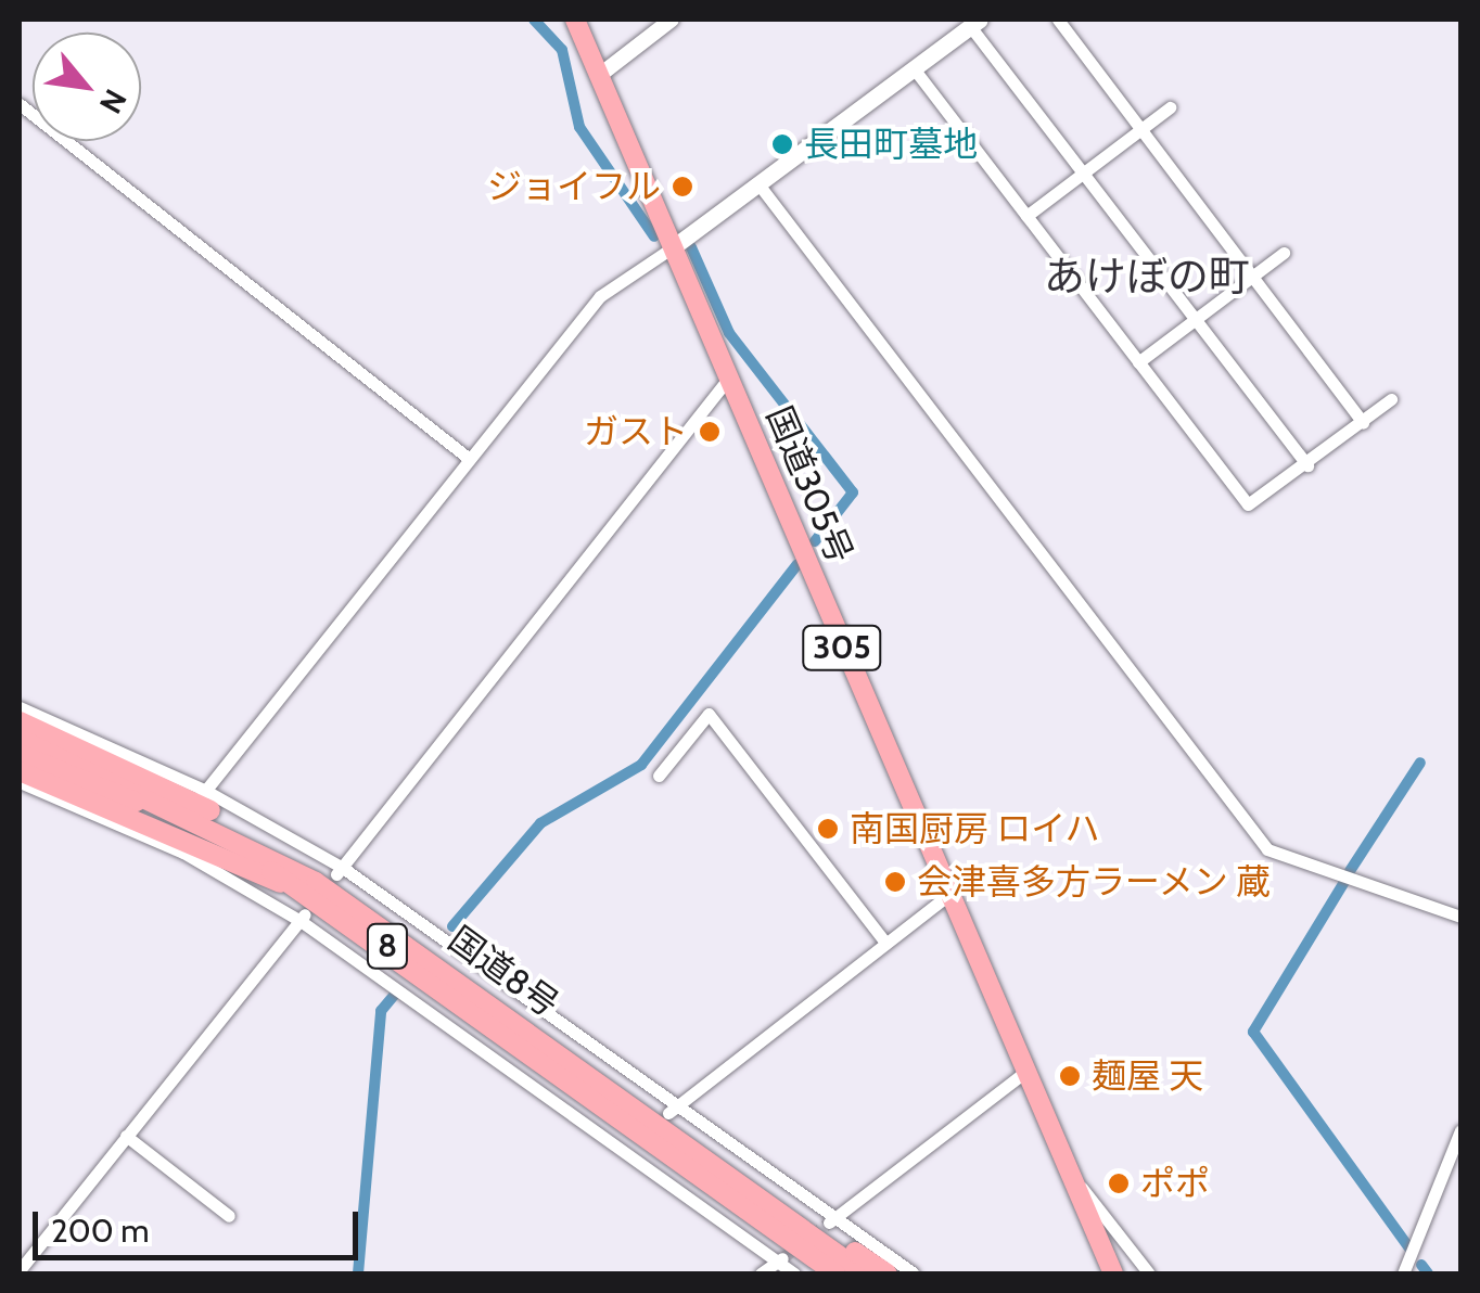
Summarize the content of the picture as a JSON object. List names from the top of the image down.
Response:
{
  "streets": {
    "highway": [
      "国道305号",
      "305",
      "8",
      "国道8号"
    ]
  },
  "crossings": [
    ["8", "国道8号"]
  ],
  "districts": ["あけぼの町"],
  "places": [
    "長田町墓地",
    "ジョイフル",
    "ガスト",
    "南国厨房 ロイハ",
    "会津喜多方ラーメン 蔵",
    "麺屋 天",
    "ポポ"
  ],
  "scale_bar": "200 m",
  "north": "bottom right"
}
